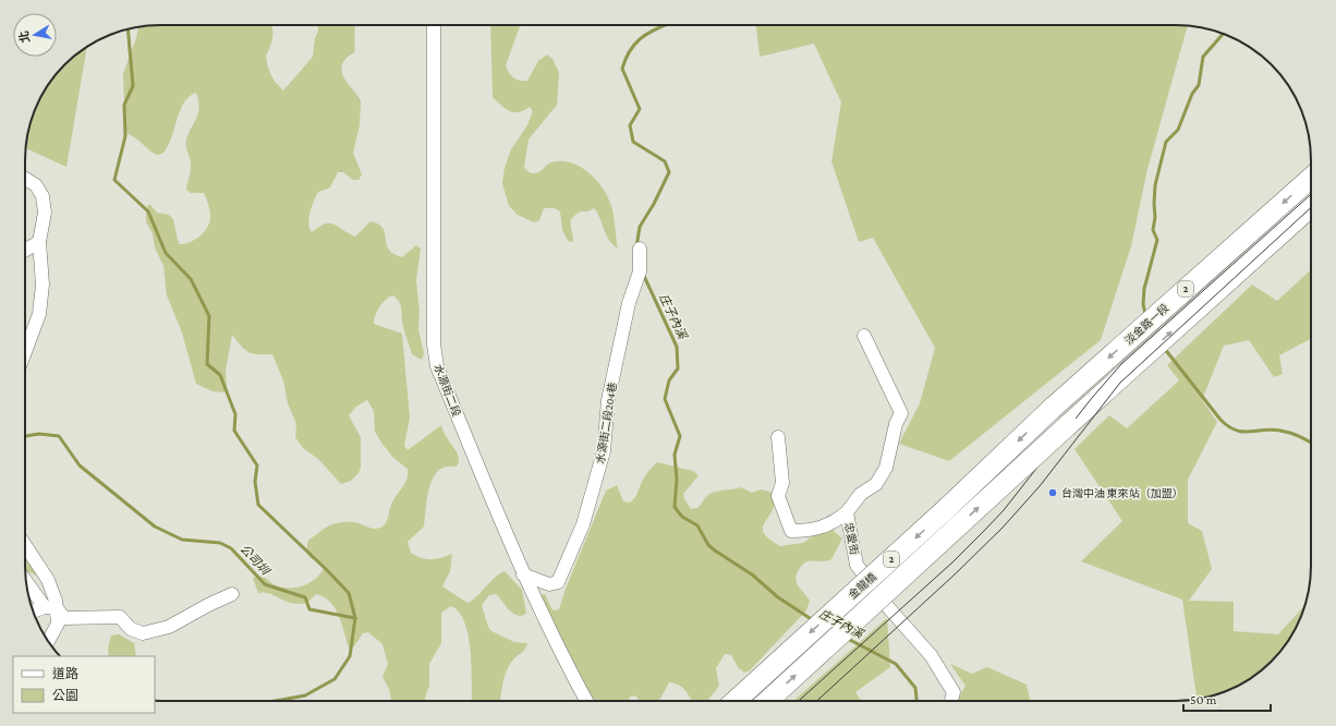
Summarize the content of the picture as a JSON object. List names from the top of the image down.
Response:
{
  "streets": {
    "main road": ["2", "淡金路一段", "金龍橋"],
    "street": ["水源街二段", "水源街二段204巷", "忠愛街"]
  },
  "crossings": [
    ["淡金路一段", "金龍橋"],
    ["水源街二段", "水源街二段204巷"]
  ],
  "one_way": ["淡金路一段"],
  "water": ["庄子內溪", "公司圳"],
  "places": ["台灣中油 東來站（加盟）"],
  "legend": ["道路", "公園"],
  "scale_bar": "50 m",
  "north": "left"
}
